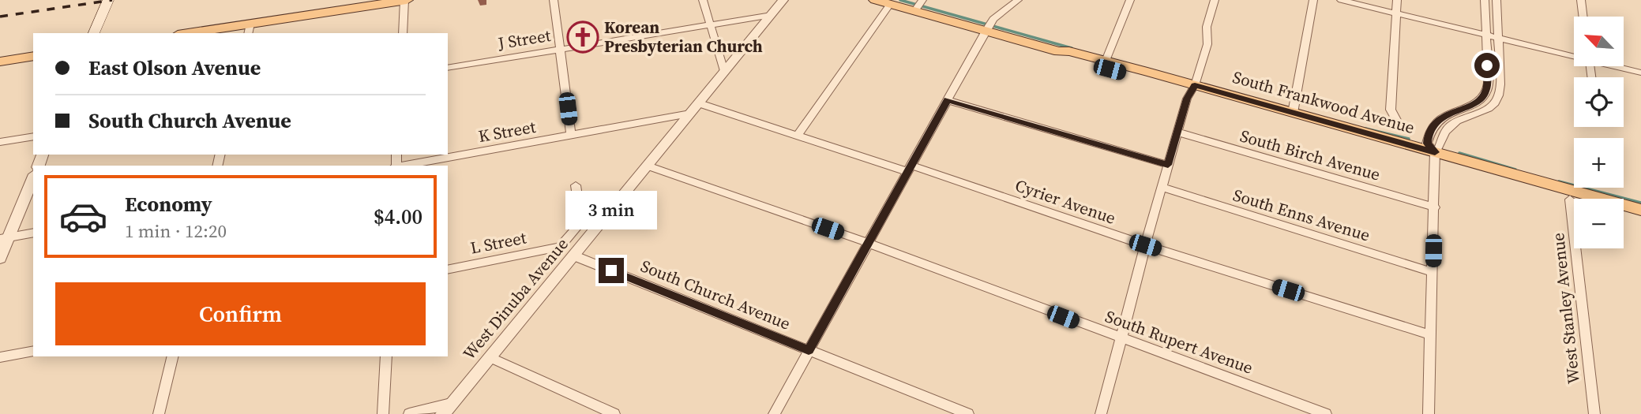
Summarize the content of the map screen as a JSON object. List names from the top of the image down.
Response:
{
  "streets": {
    "main road": ["South Frankwood Avenue"],
    "street": [
      "J Street",
      "K Street",
      "South Birch Avenue",
      "Cyrier Avenue",
      "South Enns Avenue",
      "L Street",
      "South Church Avenue",
      "West Dinuba Avenue",
      "West Stanley Avenue",
      "South Rupert Avenue"
    ]
  },
  "crossings": [
    ["J Street", "West Dinuba Avenue"],
    ["South Frankwood Avenue", "West Stanley Avenue"],
    ["K Street", "Cyrier Avenue"],
    ["K Street", "West Dinuba Avenue"],
    ["Cyrier Avenue", "West Dinuba Avenue"],
    ["South Church Avenue", "West Dinuba Avenue"],
    ["West Dinuba Avenue", "South Rupert Avenue"]
  ],
  "places": {
    "church": ["Korean Presbyterian Church"]
  },
  "north": "top left",
  "page": {
    "map_buttons": ["+", "−"],
    "banner": ["East Olson Avenue", "South Church Avenue"],
    "list": [
      {
        "name": "Economy",
        "note": "1 min · 12:20",
        "value": "$4.00"
      }
    ],
    "bubble": "3 min",
    "buttons": "Confirm"
  }
}
